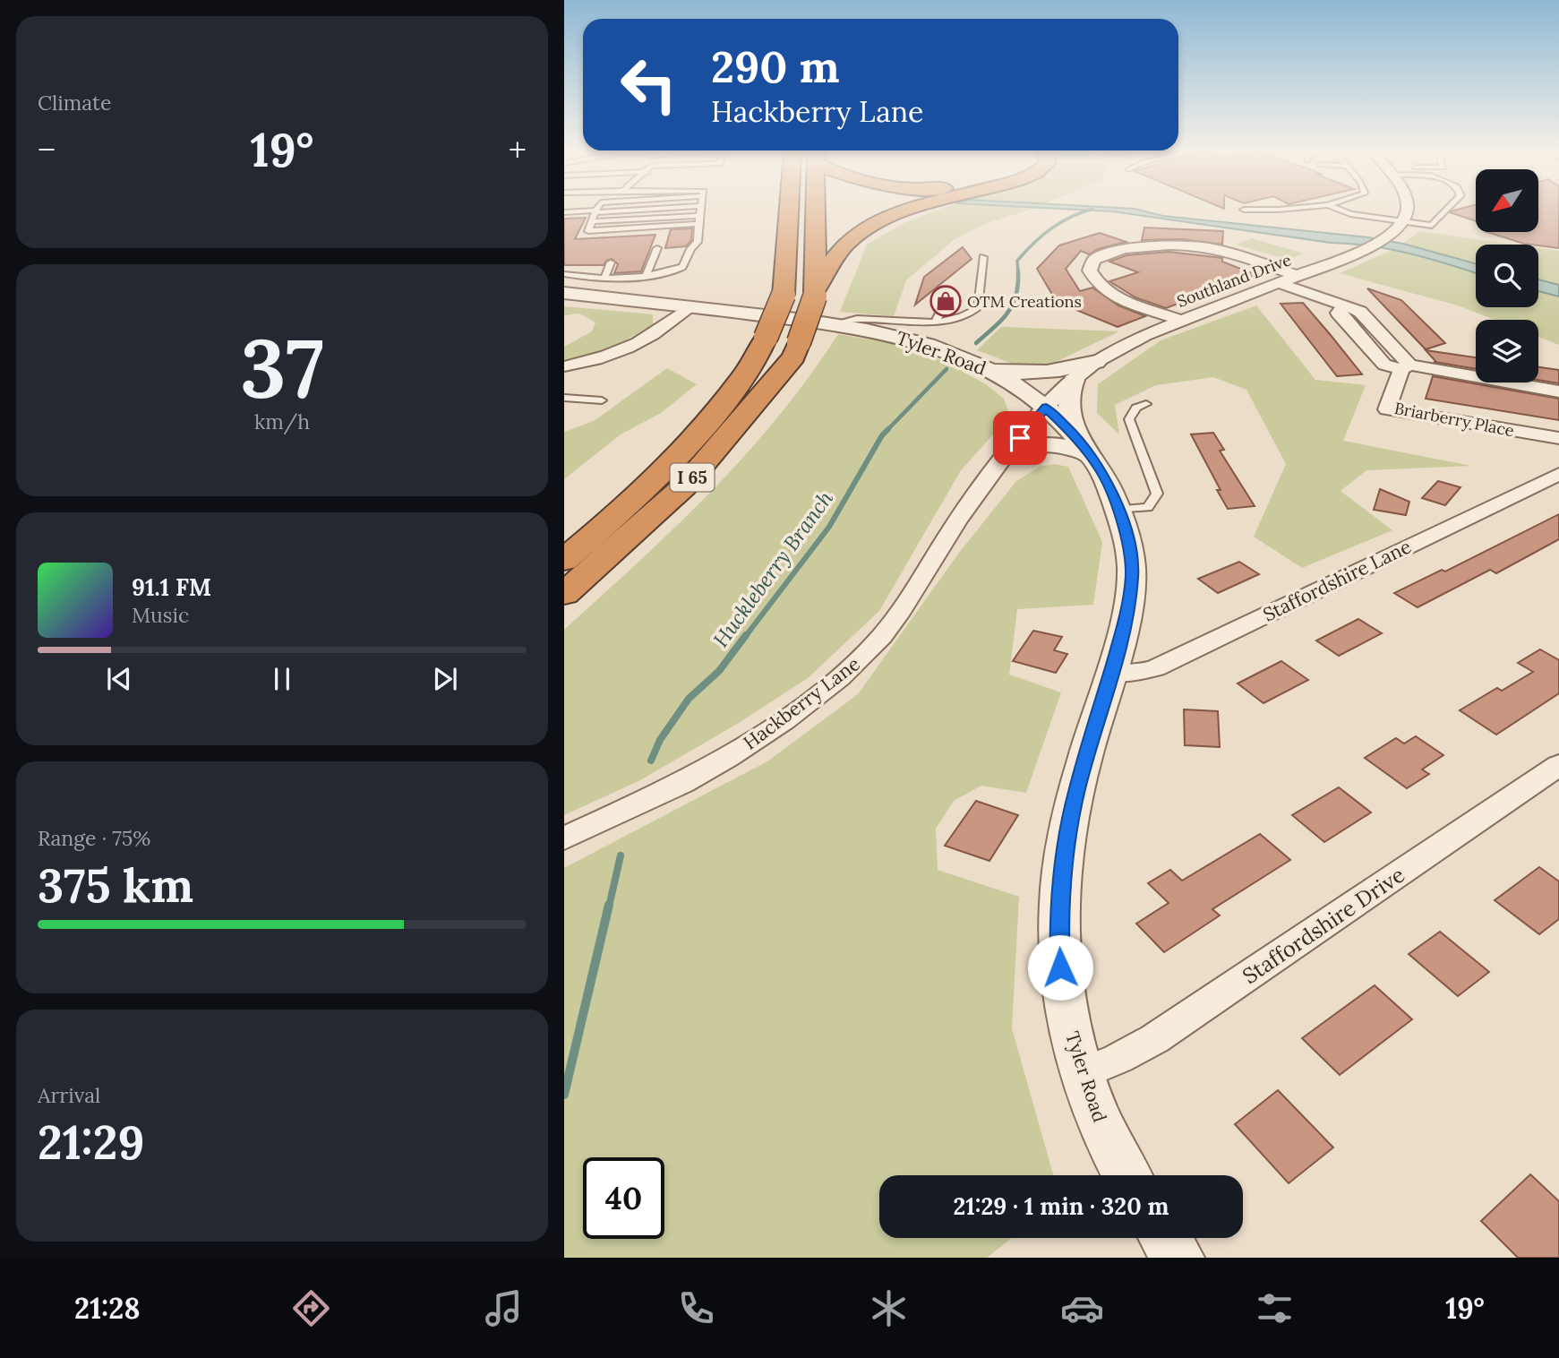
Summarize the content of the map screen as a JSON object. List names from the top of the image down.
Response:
{
  "streets": {
    "highway": ["I 65"],
    "street": [
      "Southland Drive",
      "Tyler Road",
      "Briarberry Place",
      "Staffordshire Lane",
      "Hackberry Lane",
      "Staffordshire Drive"
    ]
  },
  "crossings": [
    ["Southland Drive", "Tyler Road"],
    ["Southland Drive", "Hackberry Lane"],
    ["Tyler Road", "Staffordshire Lane"],
    ["Tyler Road", "Hackberry Lane"],
    ["Tyler Road", "Staffordshire Drive"]
  ],
  "water": ["Huckleberry Branch"],
  "places": {
    "shop": ["OTM Creations"]
  },
  "north": "bottom left",
  "page": {
    "tile": [
      "Climate",
      ["37", "km/h"],
      ["Range · 75%", "375 km"],
      ["Arrival", "21:29"]
    ],
    "turn": ["290 m", "Hackberry Lane"],
    "heat": ["−", "19°", "+"],
    "song": ["91.1 FM", "Music"],
    "limit": "40",
    "trip": "21:29 · 1 min · 320 m",
    "tabs": ["21:28", "19°"]
  }
}
